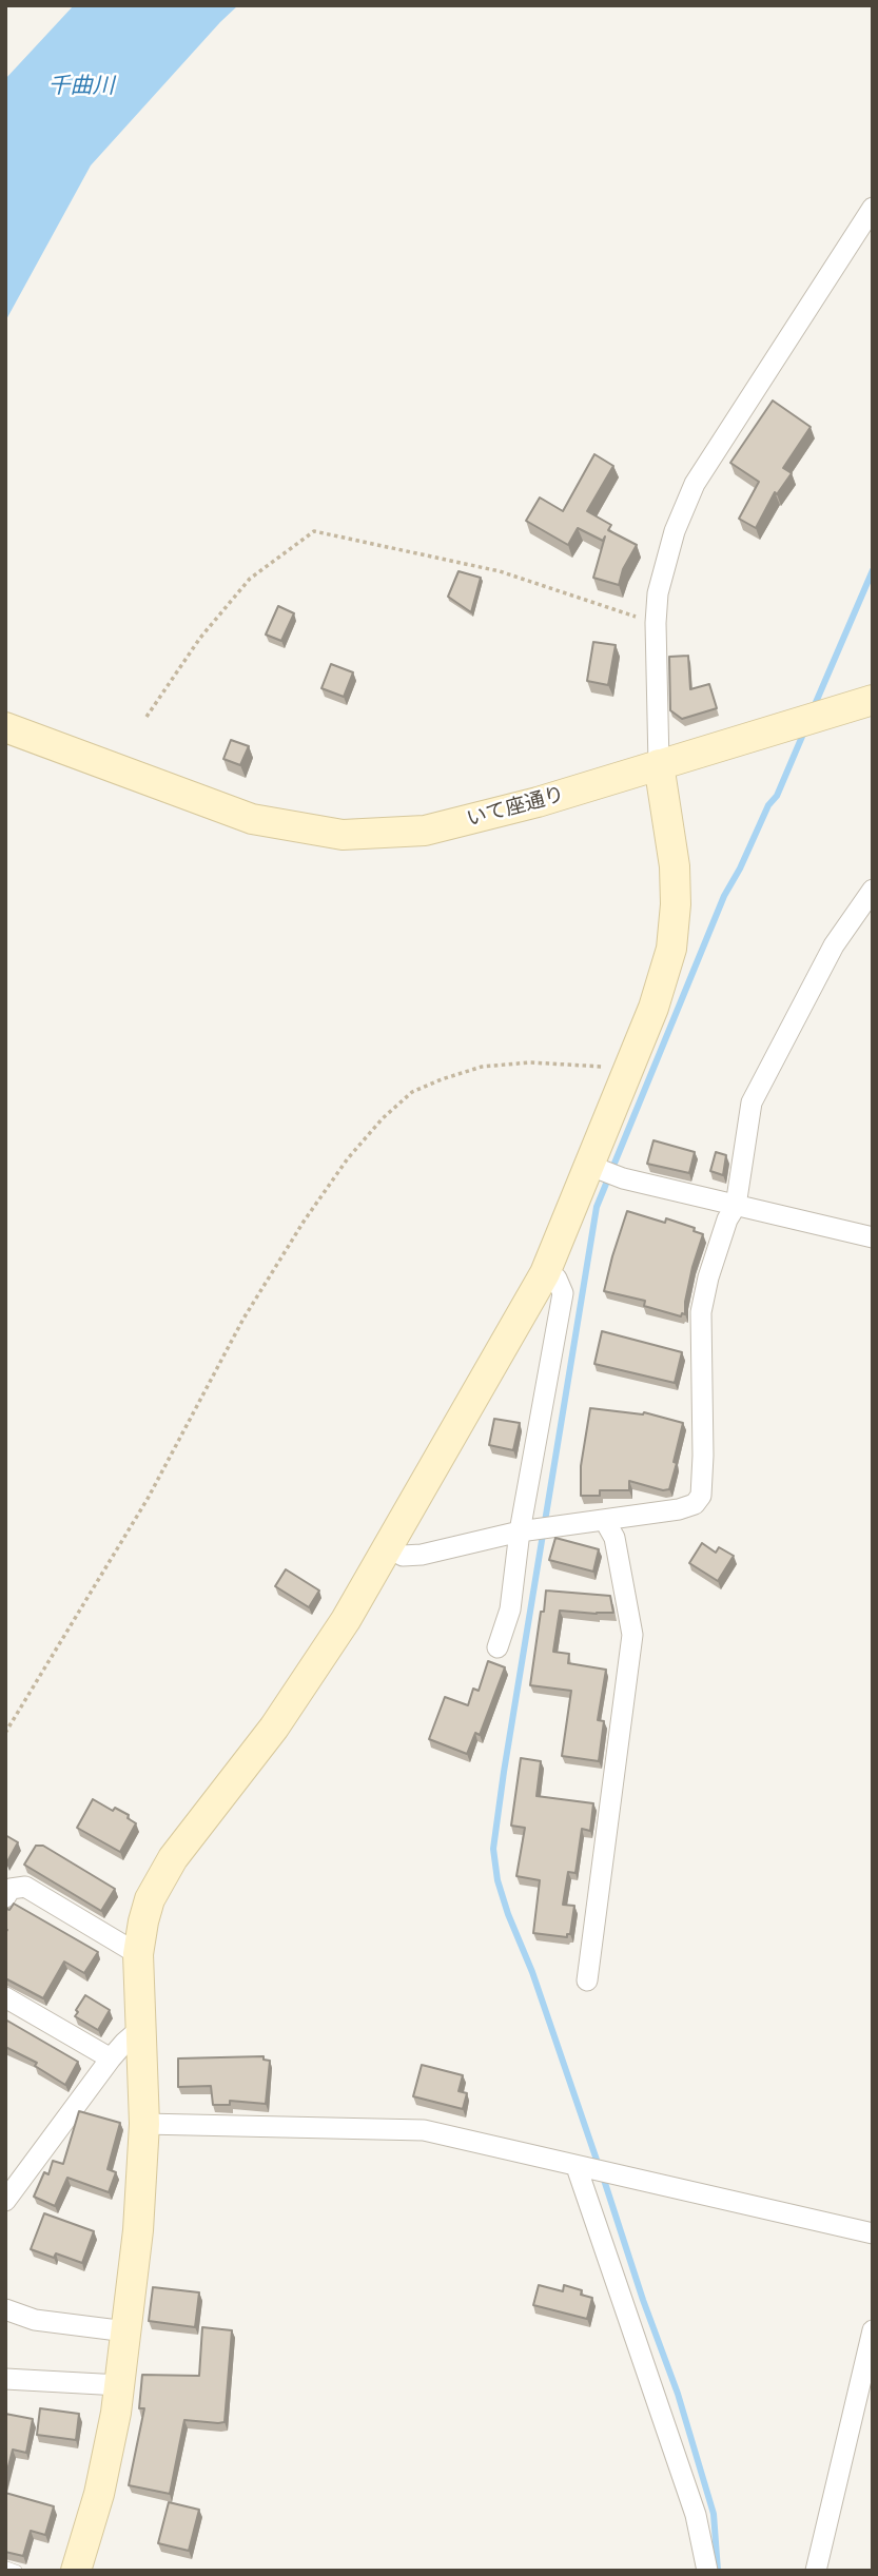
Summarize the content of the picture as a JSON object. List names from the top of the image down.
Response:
{
  "streets": {
    "street": ["いて座通り"]
  },
  "water": ["千曲川"]
}
